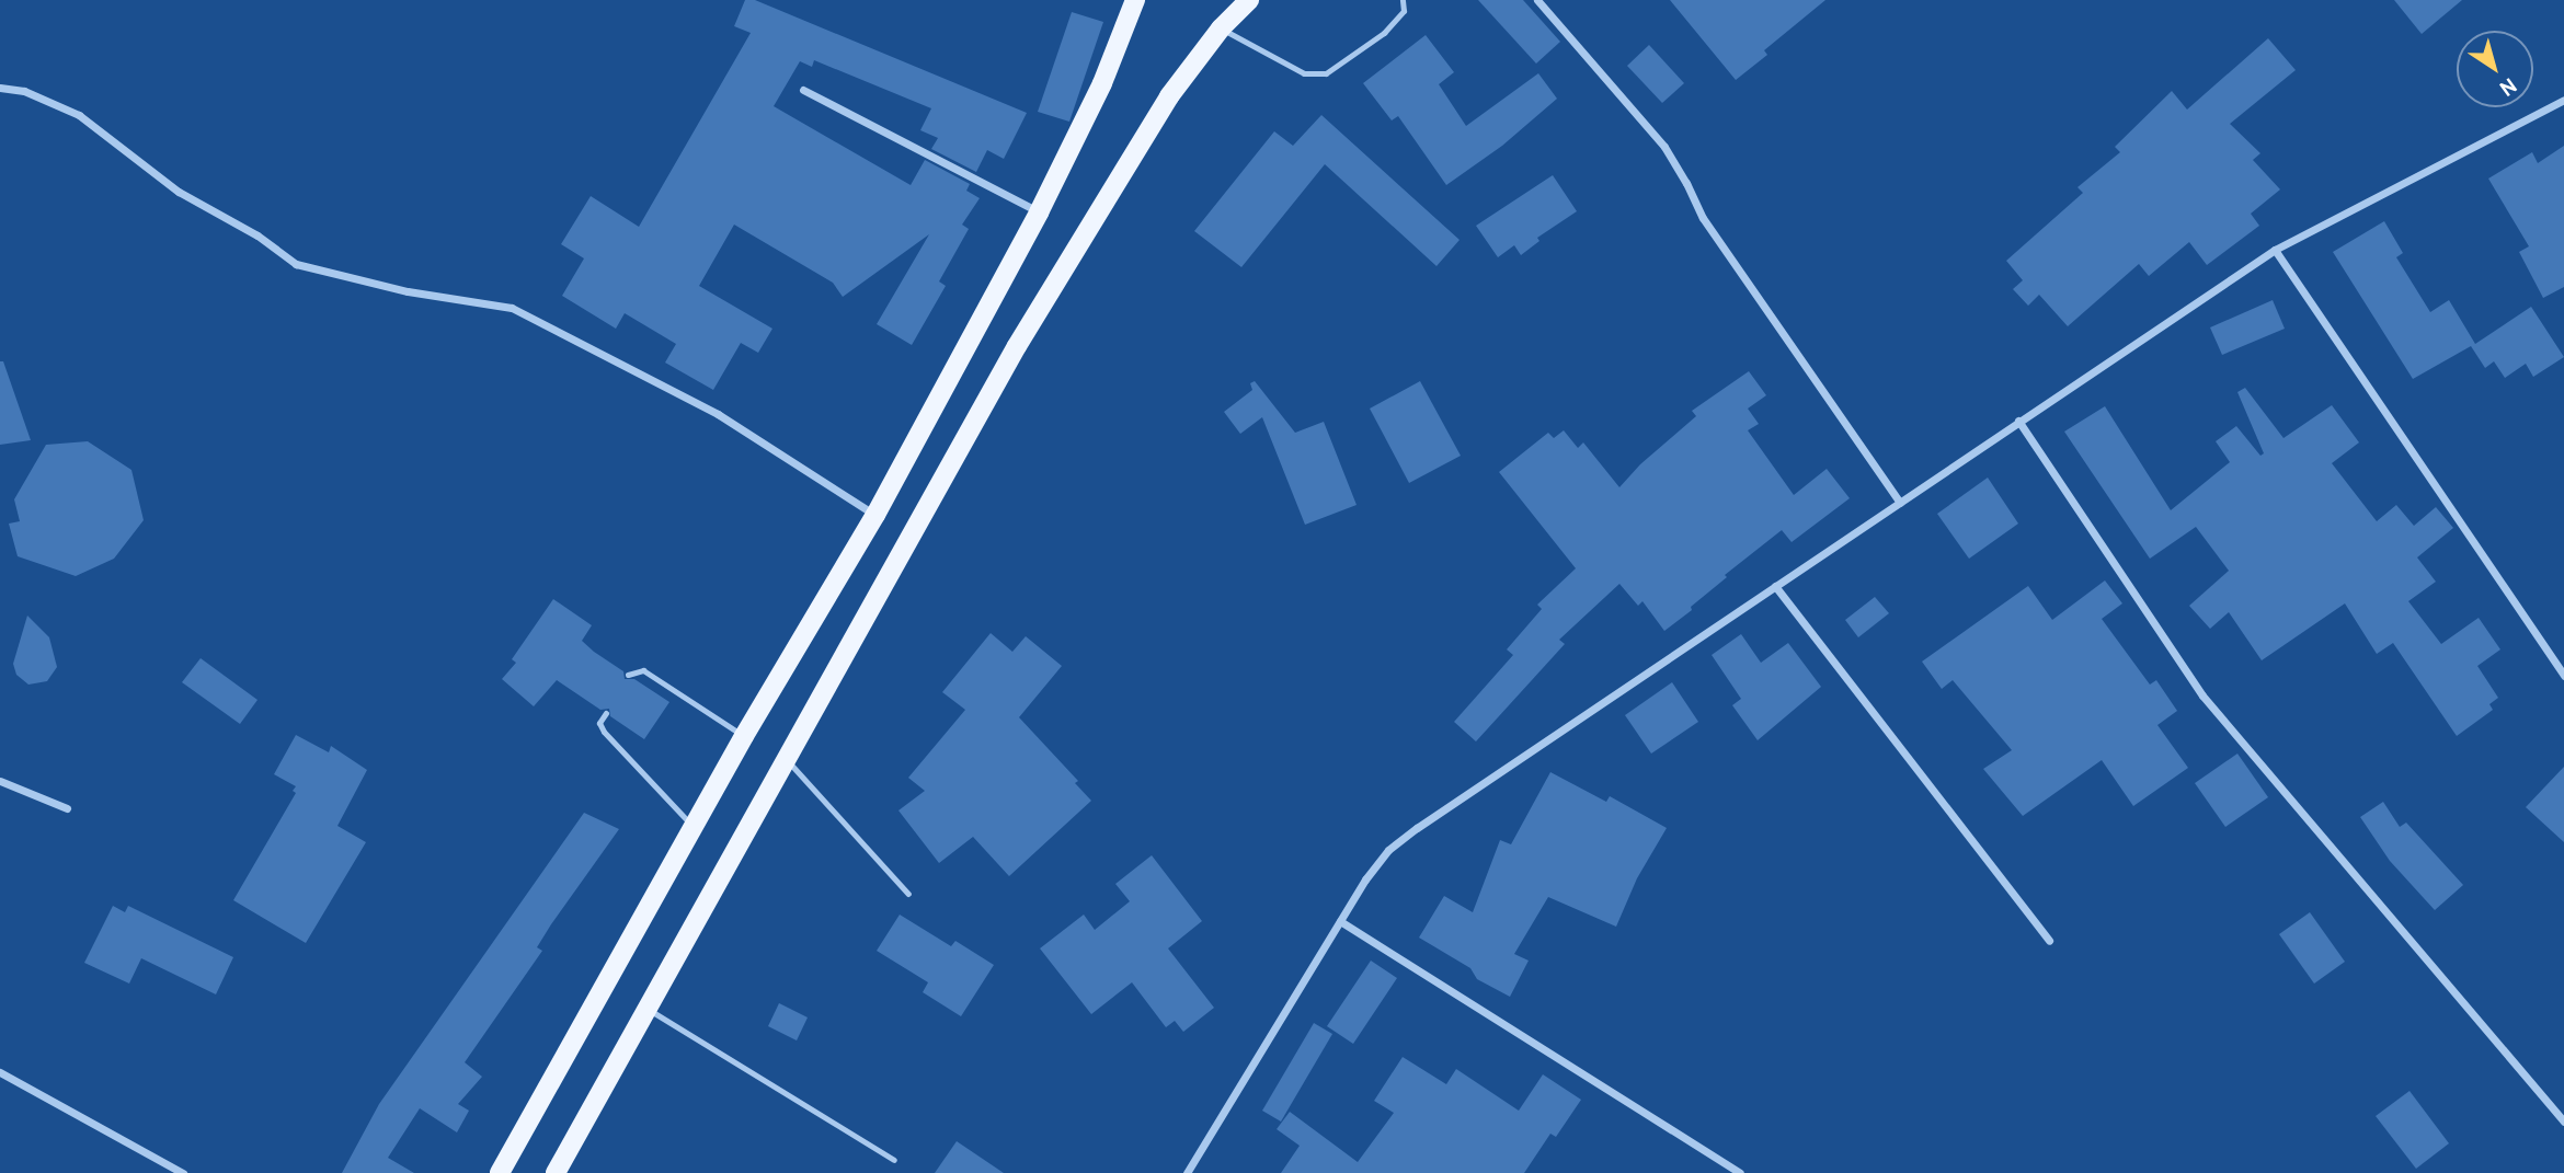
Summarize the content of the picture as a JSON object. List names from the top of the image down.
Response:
{
  "north": "bottom right"
}
